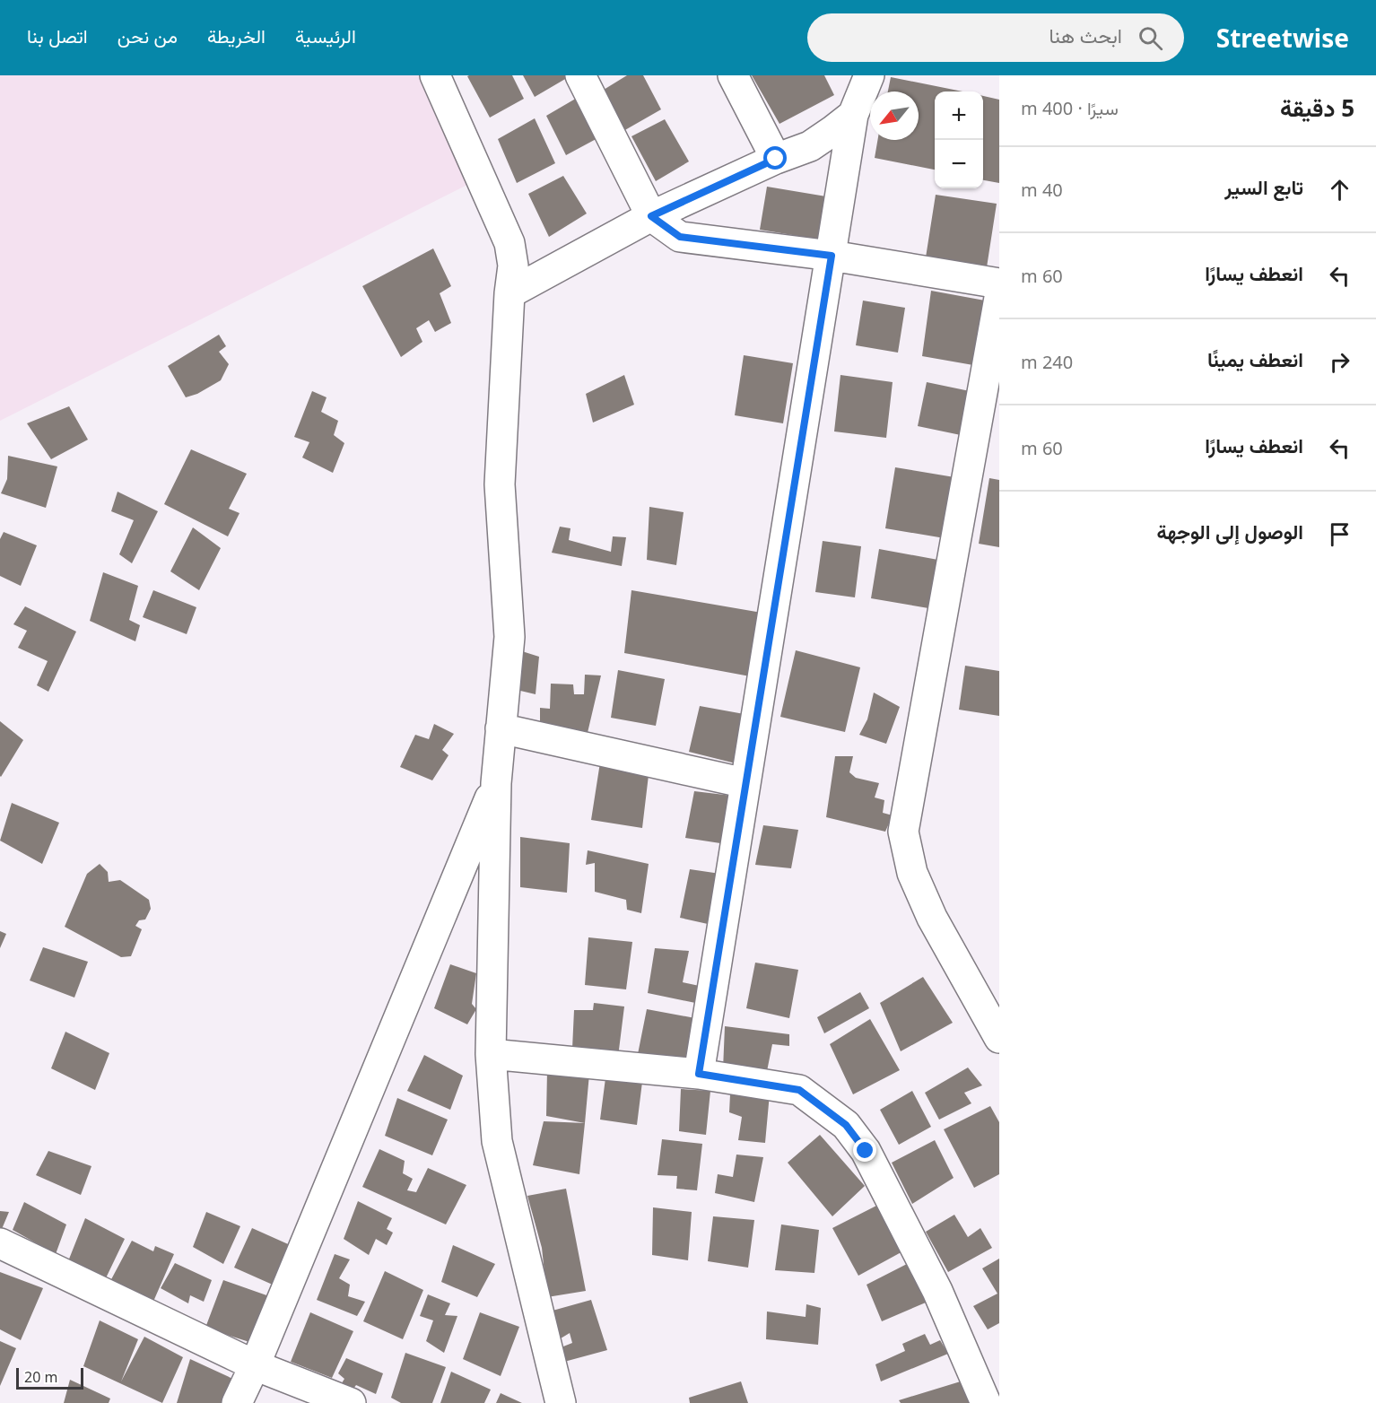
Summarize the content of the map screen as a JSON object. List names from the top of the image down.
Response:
{
  "scale_bar": "20 m",
  "north": "bottom left",
  "page": {
    "header": "Streetwise",
    "search": "ابحث هنا",
    "nav": [
      "الرئيسية",
      "الخريطة",
      "من نحن",
      "اتصل بنا"
    ],
    "heading": ["5 دقيقة", "سيرًا · 400 m"],
    "map_buttons": ["+", "−"],
    "list": [
      ["تابع السير", "40 m"],
      ["انعطف يسارًا", "60 m"],
      ["انعطف يمينًا", "240 m"],
      ["انعطف يسارًا", "60 m"],
      "الوصول إلى الوجهة"
    ],
    "scale": "20 m"
  }
}
